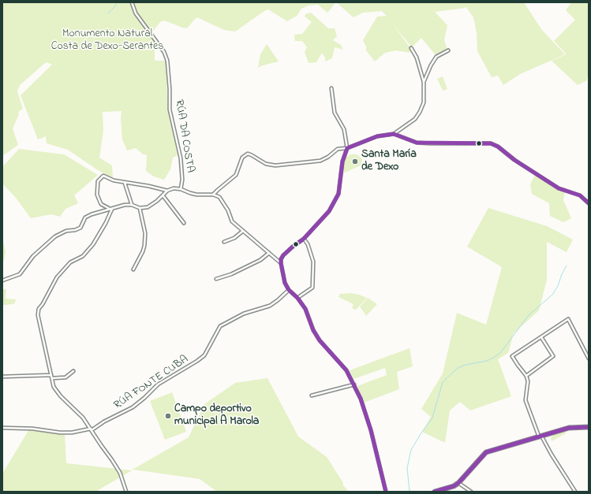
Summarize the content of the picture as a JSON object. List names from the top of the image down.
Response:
{
  "streets": {
    "street": ["RÚA DA COSTA", "RÚA FONTE CUBA"]
  },
  "parks": ["Monumento Natural Costa de Dexo-Serantes"],
  "places": ["Santa María de Dexo", "Campo deportivo municipal A Marola"]
}
